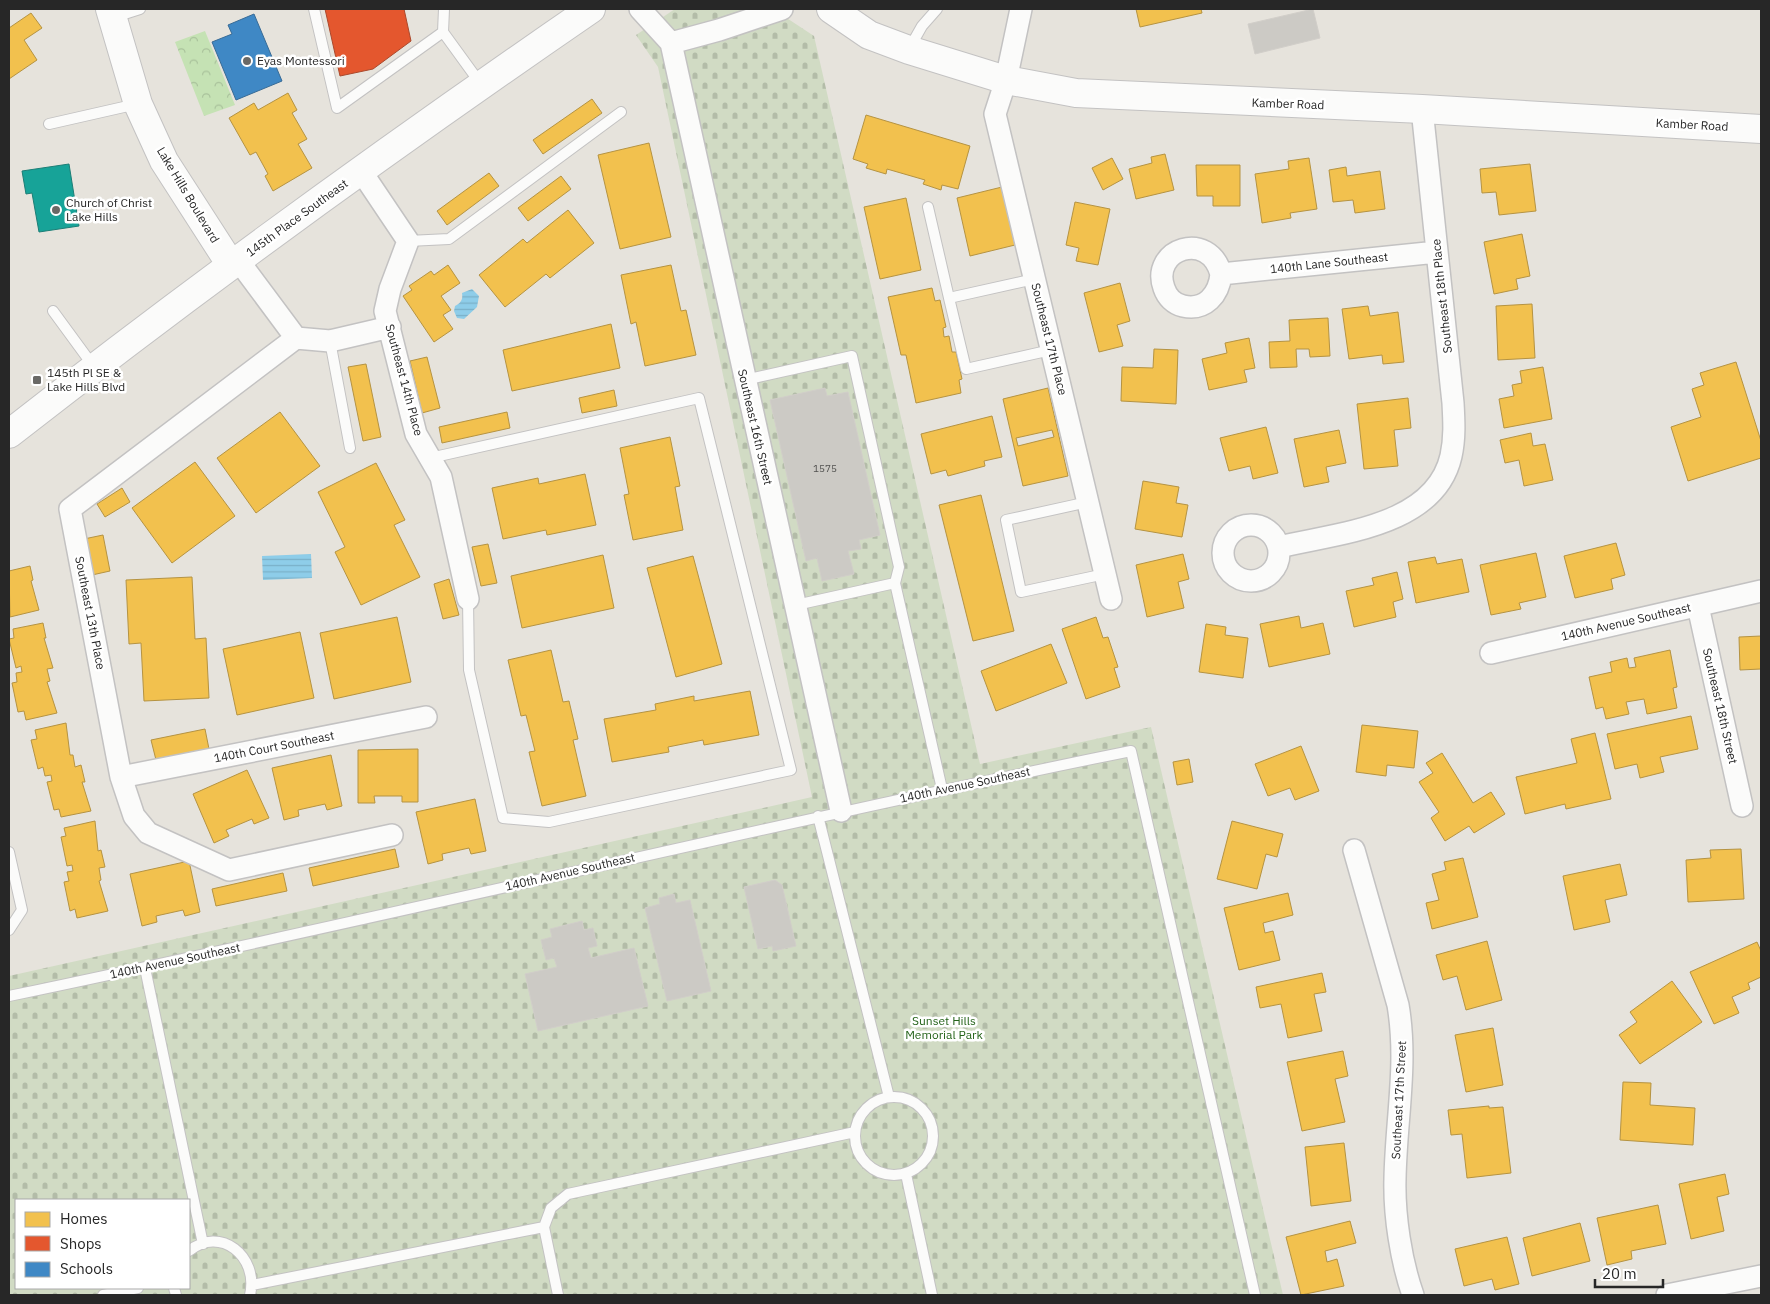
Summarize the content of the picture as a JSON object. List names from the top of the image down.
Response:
{
  "streets": {
    "street": [
      "Kamber Road",
      "Lake Hills Boulevard",
      "145th Place Southeast",
      "140th Lane Southeast",
      "Southeast 18th Place",
      "Southeast 17th Place",
      "Southeast 14th Place",
      "Southeast 16th Street",
      "Southeast 13th Place",
      "140th Avenue Southeast",
      "Southeast 18th Street",
      "140th Court Southeast",
      "Southeast 17th Street"
    ]
  },
  "crossings": [
    ["Kamber Road", "Southeast 18th Place"],
    ["Kamber Road", "Southeast 17th Place"],
    ["Lake Hills Boulevard", "145th Place Southeast"],
    ["140th Lane Southeast", "Southeast 18th Place"],
    ["Southeast 16th Street", "140th Avenue Southeast"],
    ["Southeast 13th Place", "140th Court Southeast"],
    ["140th Avenue Southeast", "Southeast 18th Street"]
  ],
  "parks": ["Sunset Hills Memorial Park"],
  "places": {
    "other": ["Eyas Montessori", "Church of Christ Lake Hills"],
    "transit": ["145th Pl SE & Lake Hills Blvd"]
  },
  "house_numbers": ["1575"],
  "legend": ["Homes", "Shops", "Schools"],
  "scale_bar": "20 m"
}
